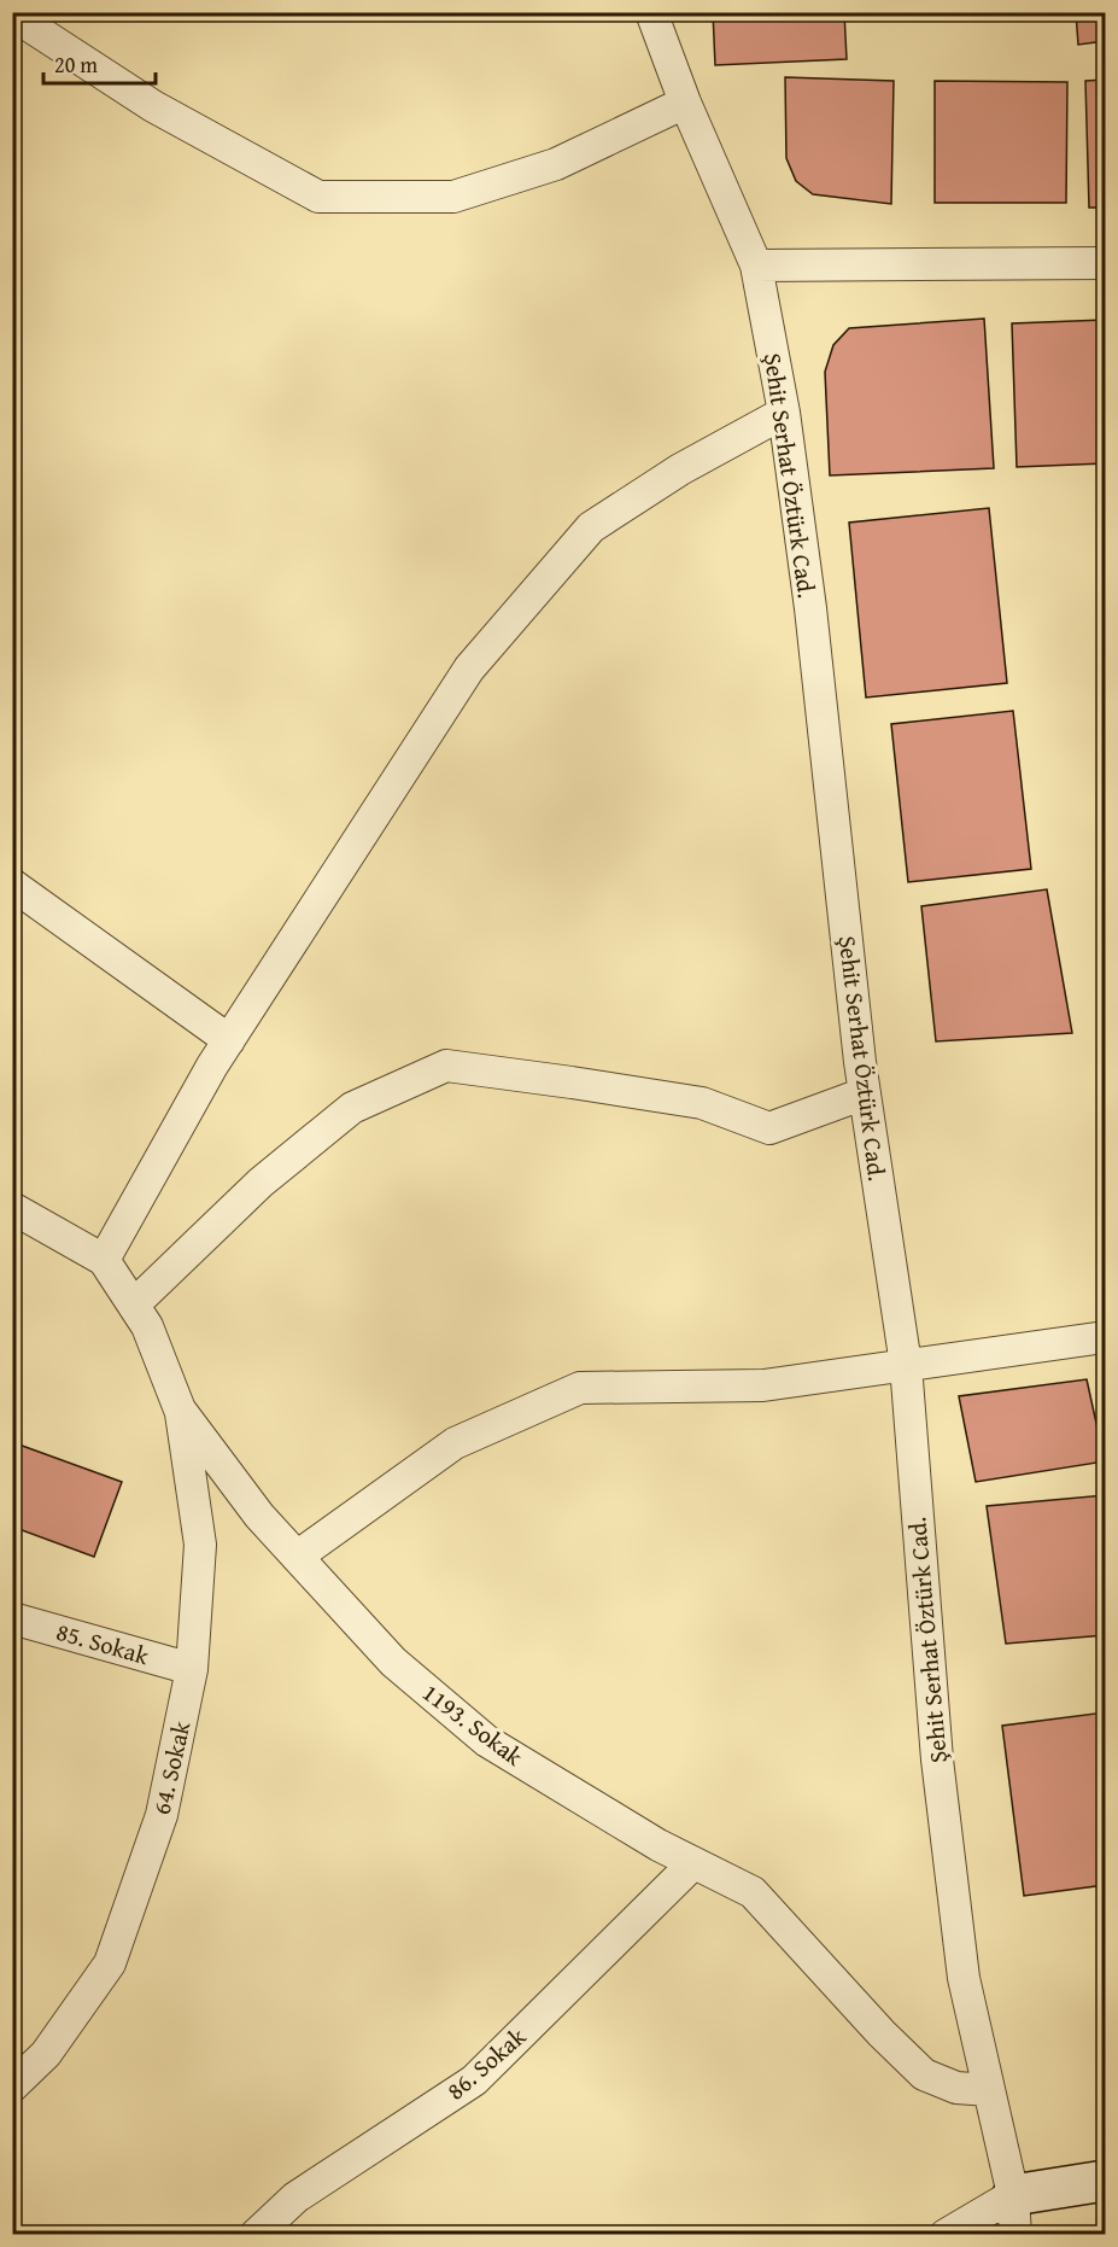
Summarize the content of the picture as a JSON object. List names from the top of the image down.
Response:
{
  "streets": {
    "street": [
      "Şehit Serhat Öztürk Cad.",
      "85. Sokak",
      "1193. Sokak",
      "64. Sokak",
      "86. Sokak"
    ]
  },
  "crossings": [
    ["Şehit Serhat Öztürk Cad.", "1193. Sokak"],
    ["85. Sokak", "64. Sokak"],
    ["1193. Sokak", "64. Sokak"],
    ["1193. Sokak", "86. Sokak"]
  ],
  "scale_bar": "20 m"
}
